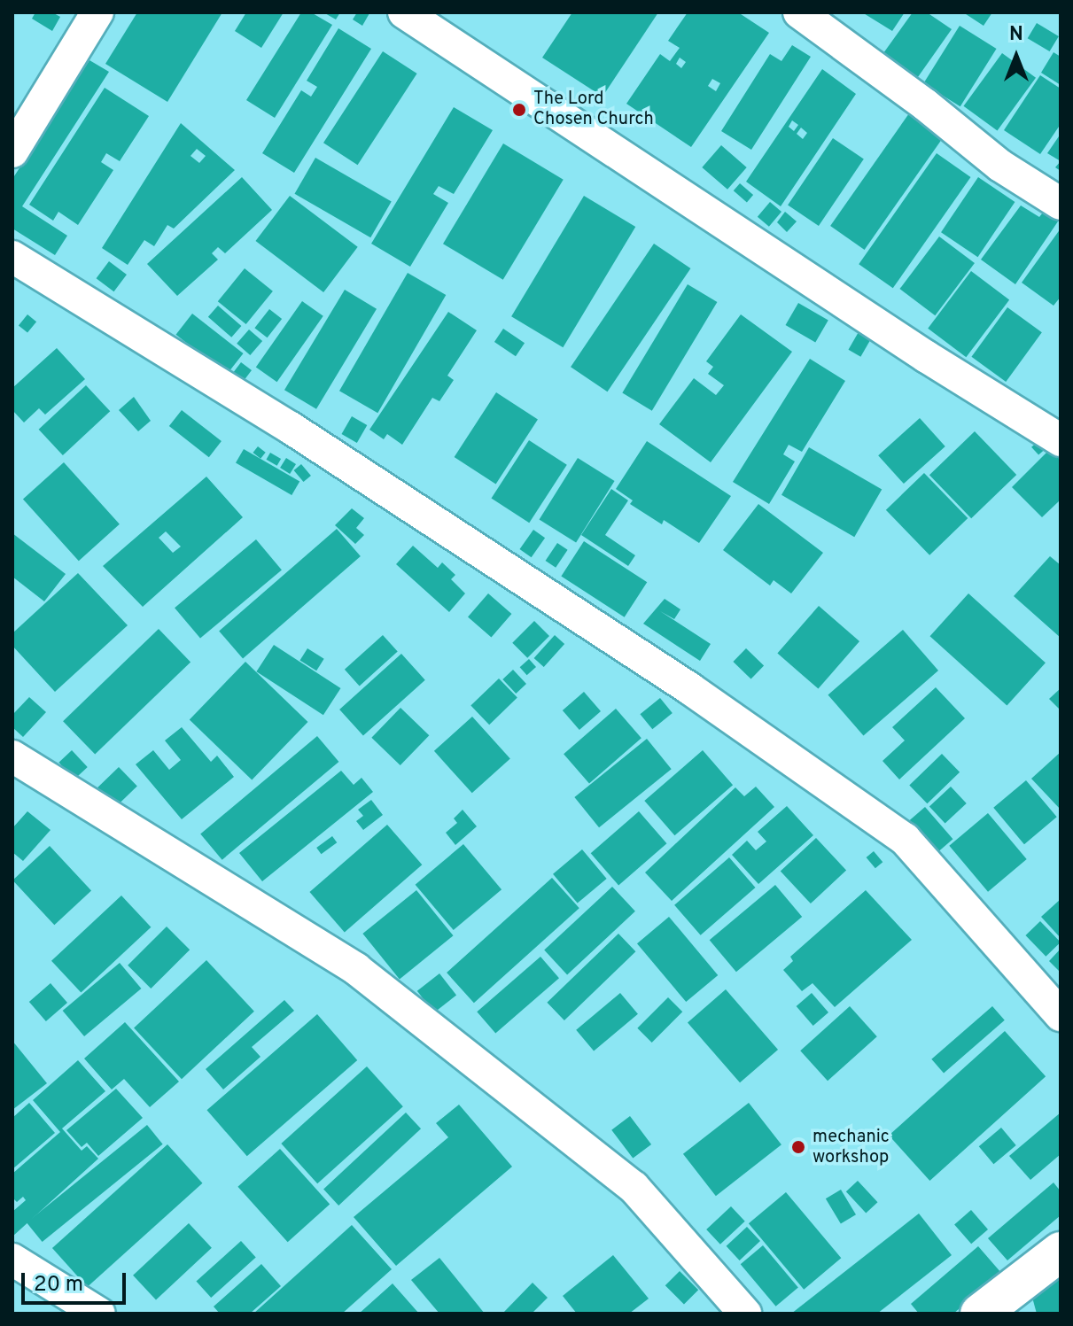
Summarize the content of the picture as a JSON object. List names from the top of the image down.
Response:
{
  "places": ["The Lord Chosen Church", "mechanic workshop"],
  "scale_bar": "20 m",
  "north": "top"
}
